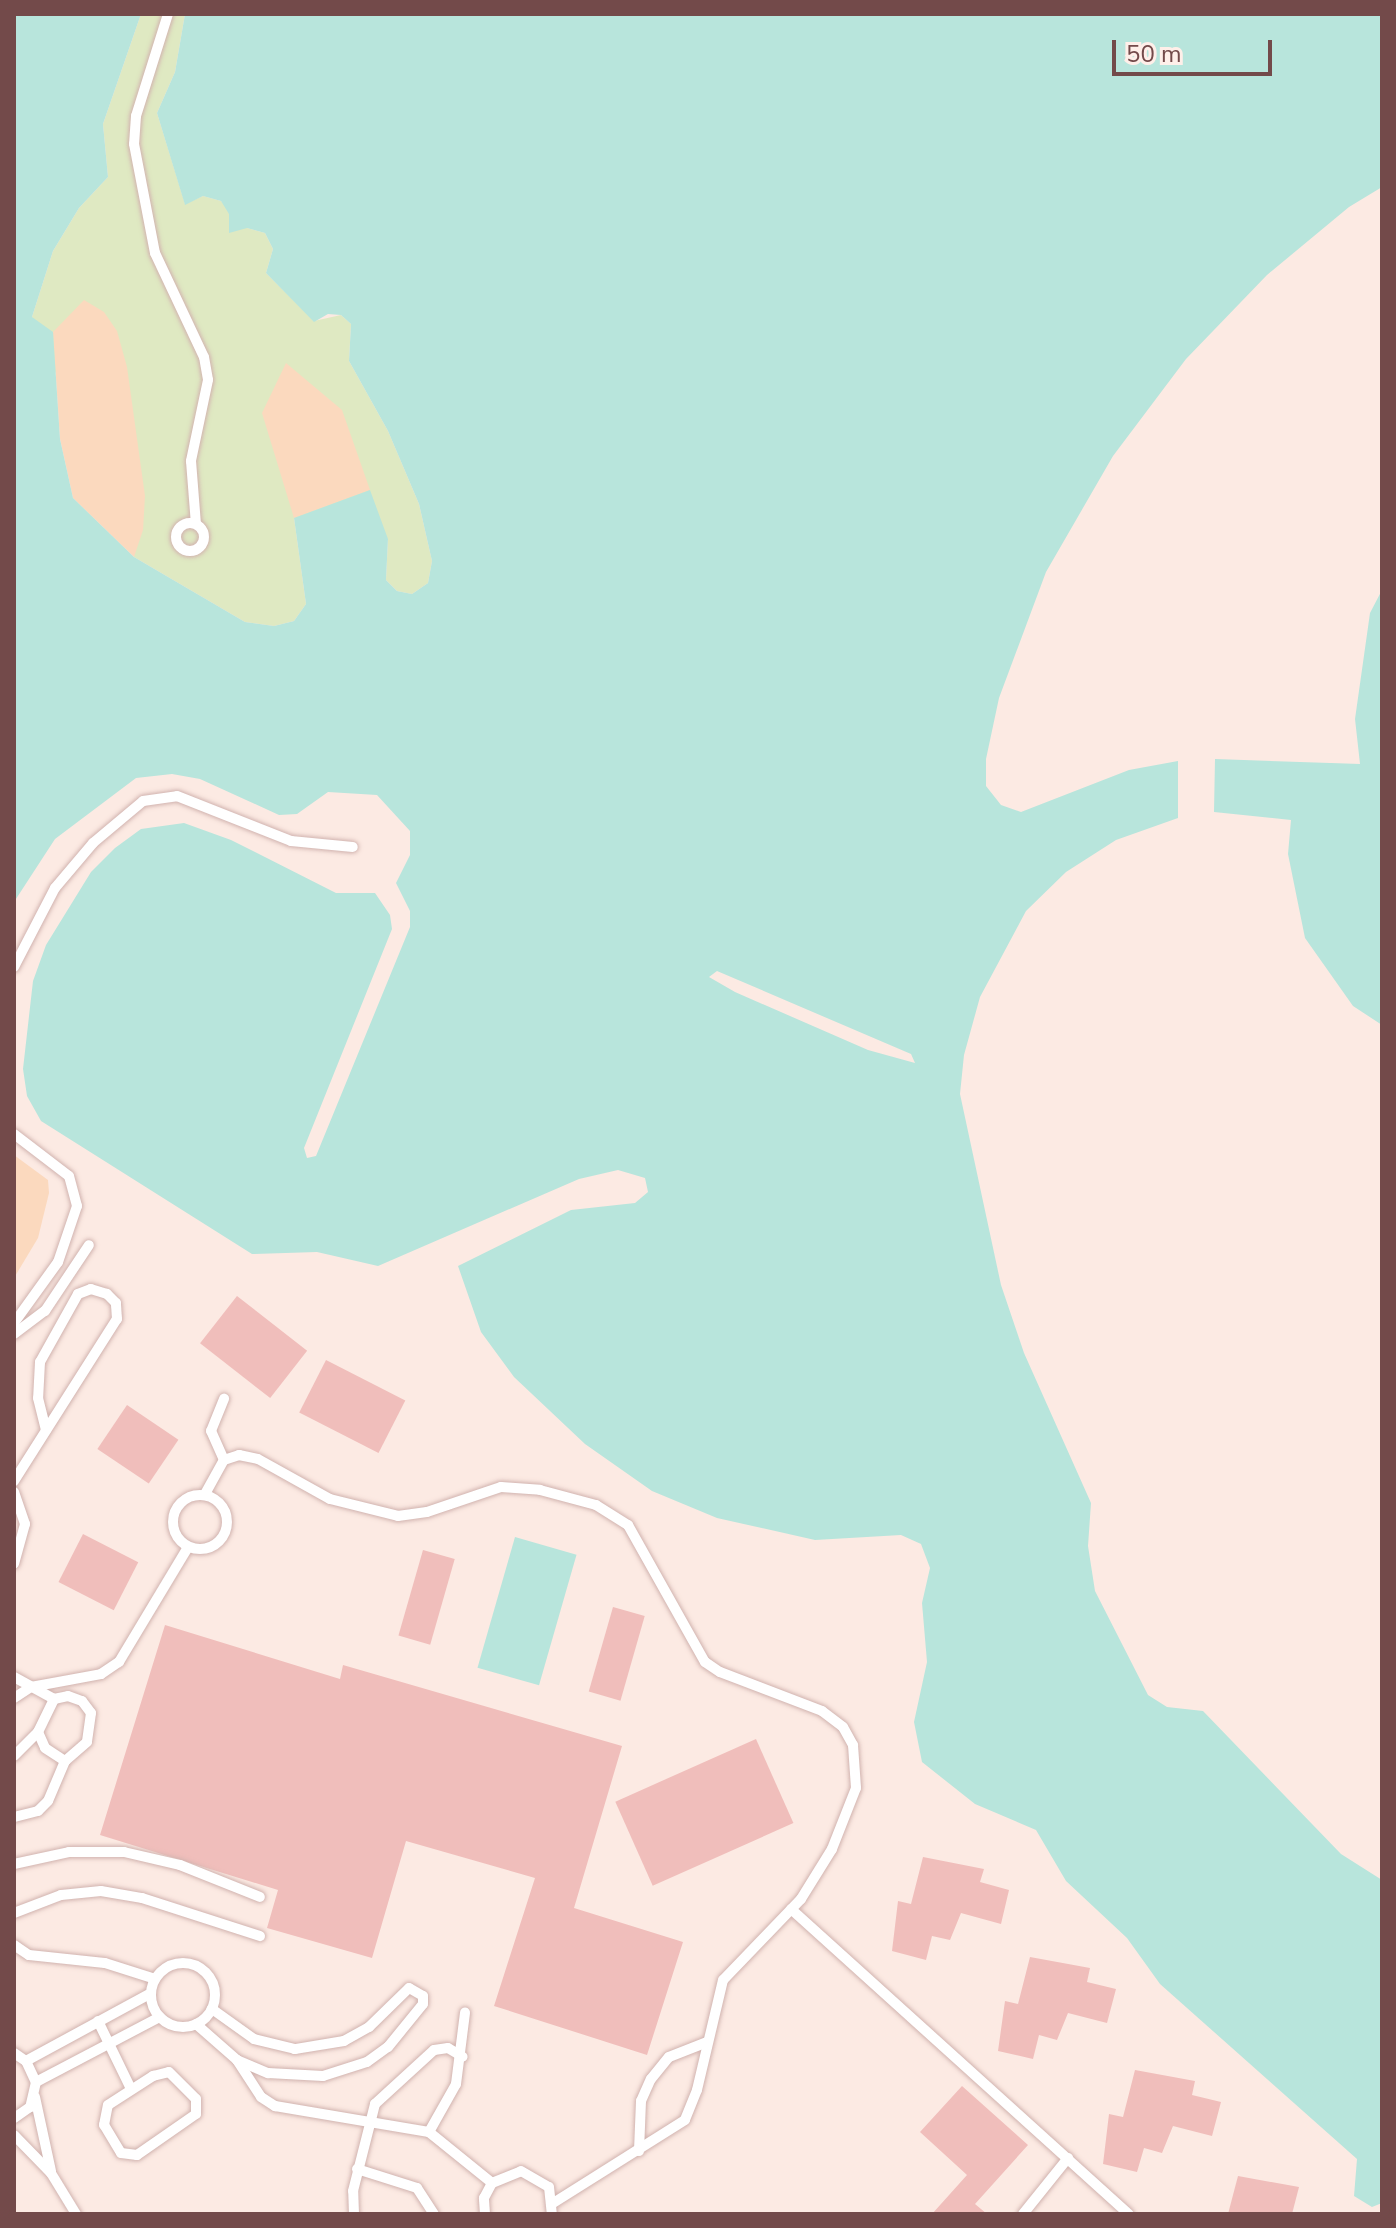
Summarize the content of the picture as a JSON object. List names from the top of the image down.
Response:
{
  "scale_bar": "50 m"
}
